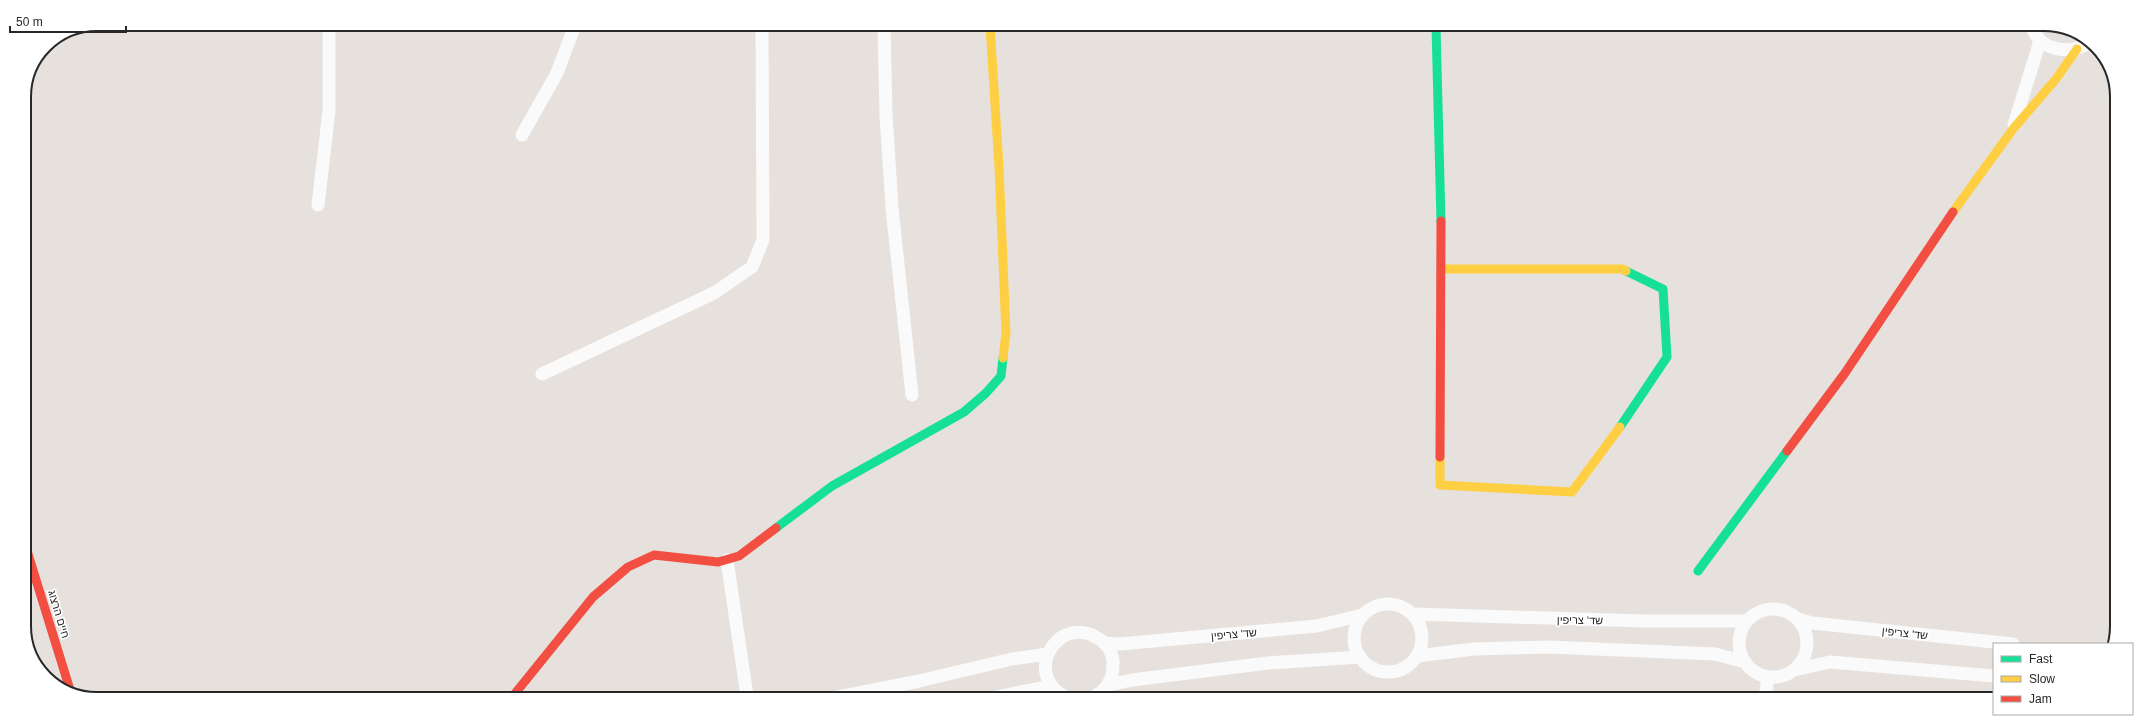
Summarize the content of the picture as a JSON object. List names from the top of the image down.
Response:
{
  "streets": {
    "street": ["חיים הרצוג", "שד' צריפין"]
  },
  "legend": ["Fast", "Slow", "Jam"],
  "scale_bar": "50 m"
}
